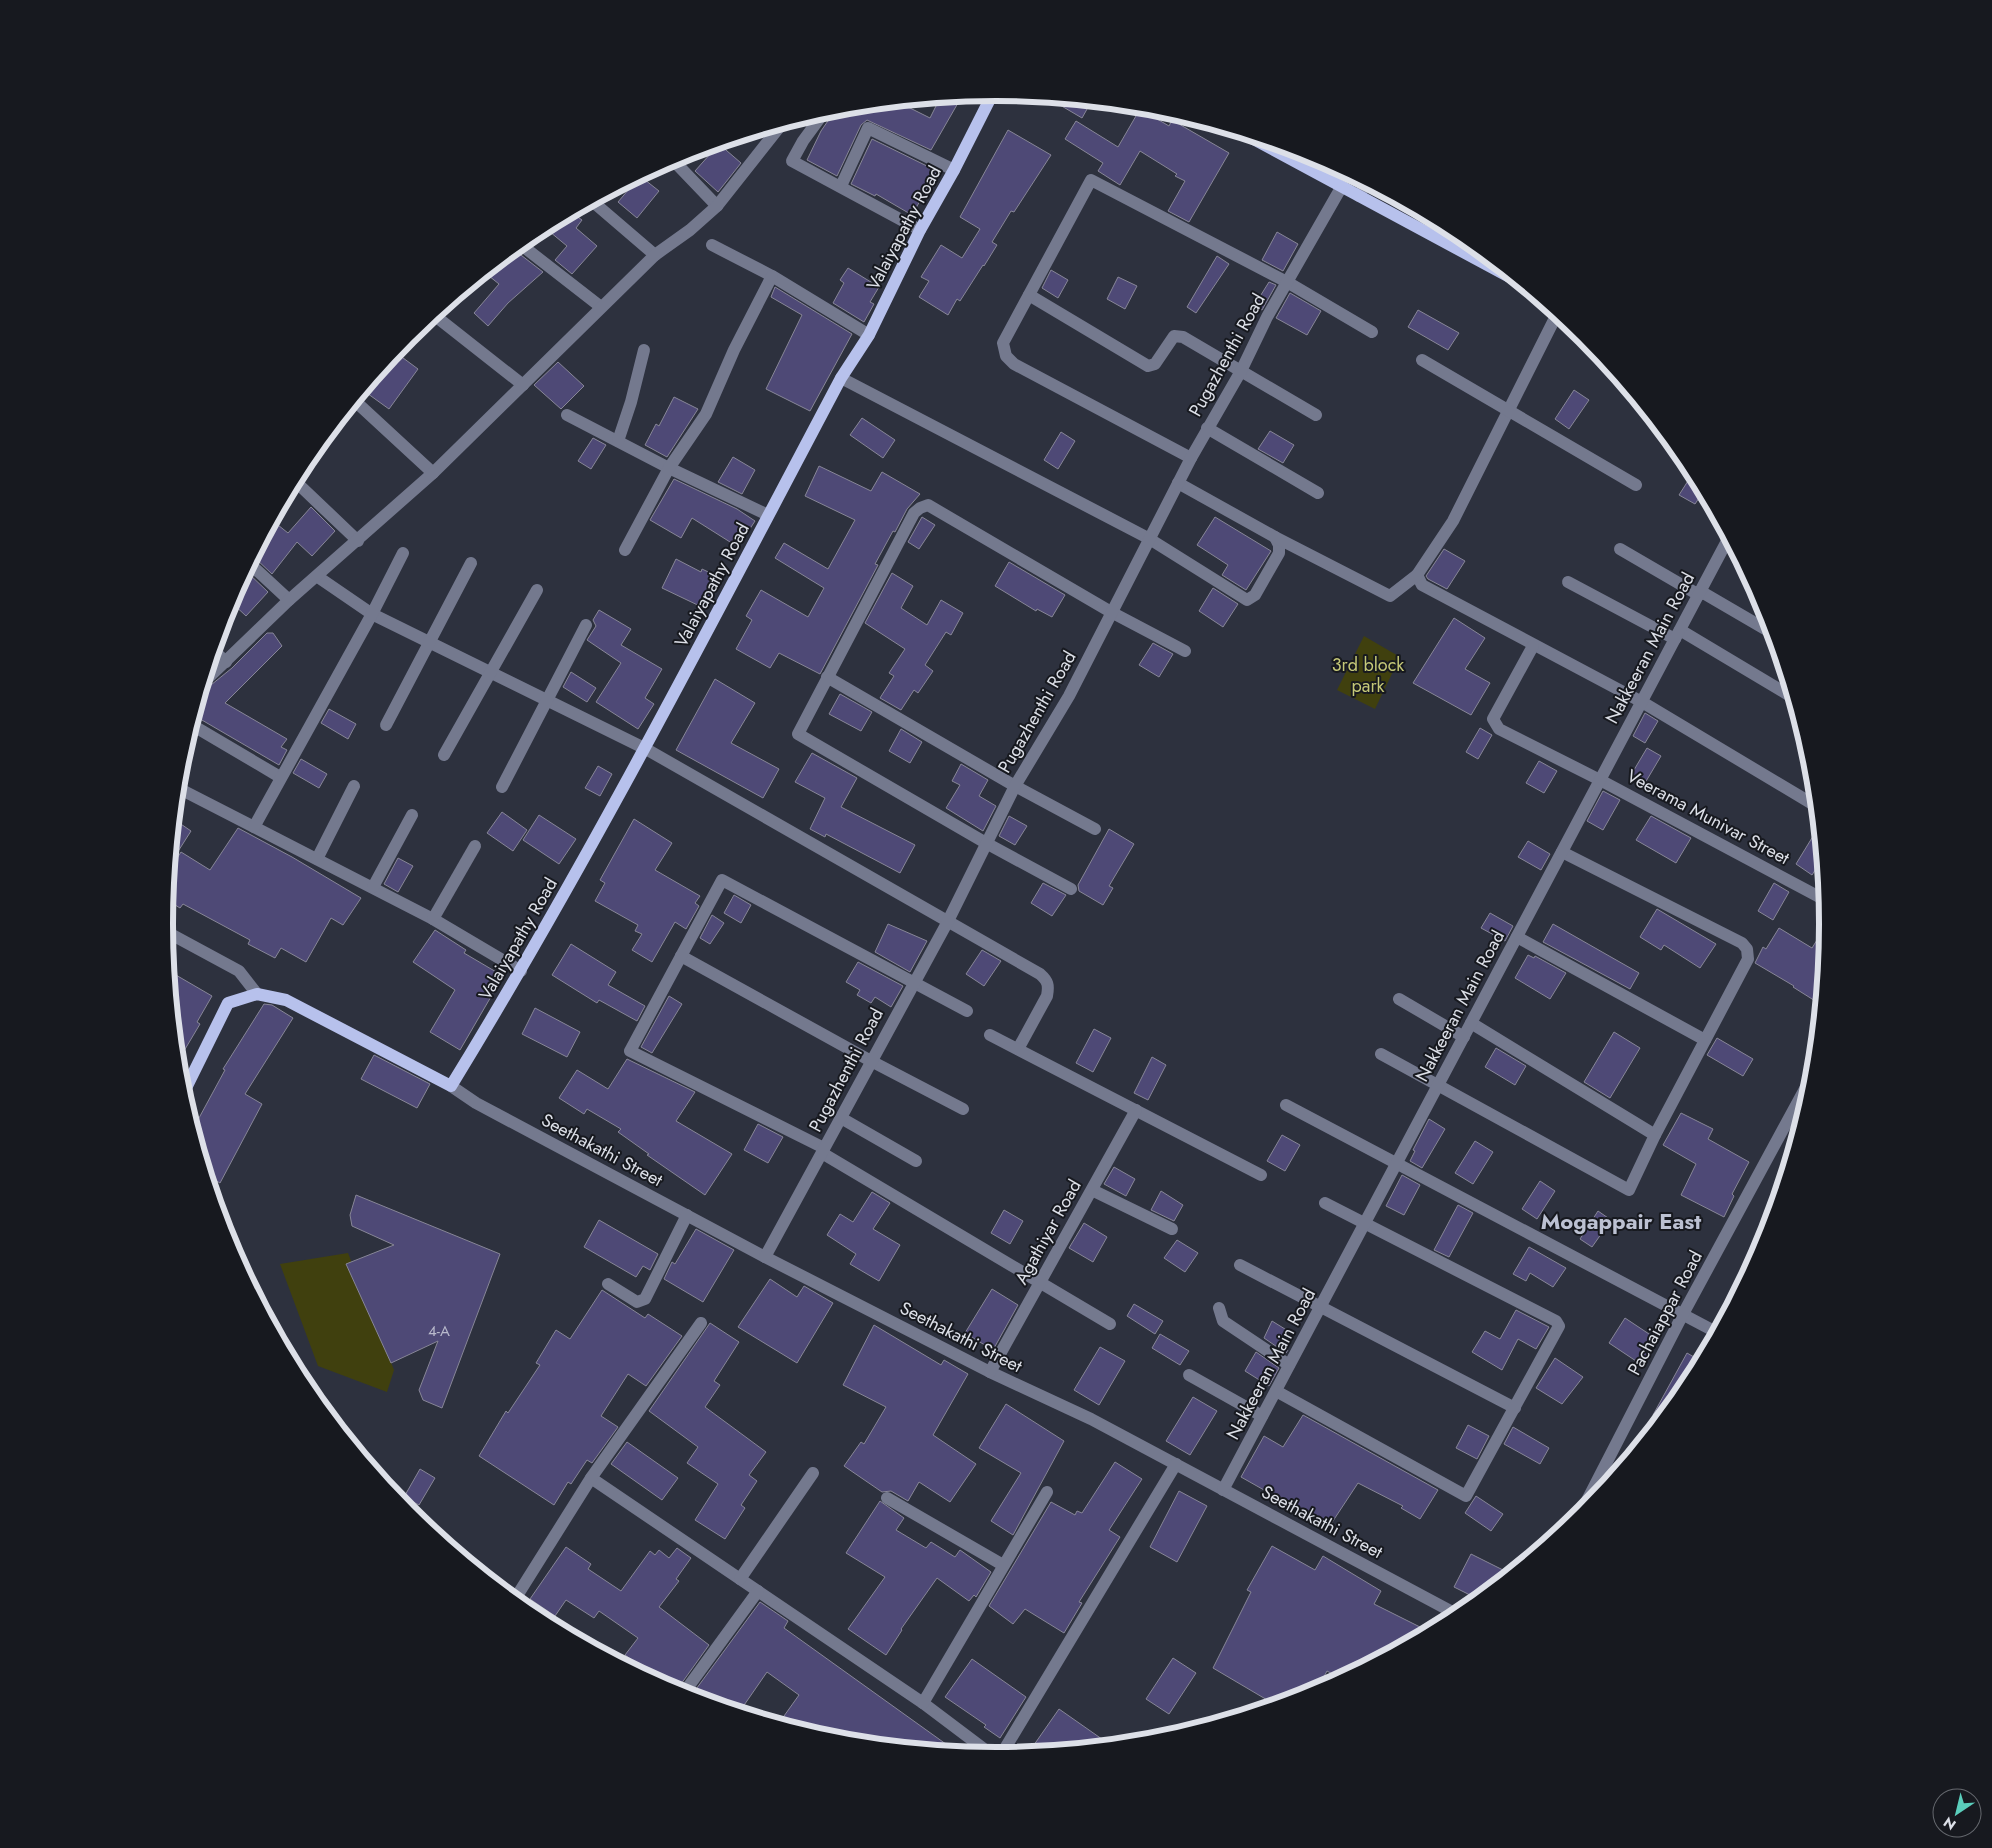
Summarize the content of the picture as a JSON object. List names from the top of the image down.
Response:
{
  "streets": {
    "main road": ["Valaiyapathy Road"],
    "street": [
      "Pugazhenthi Road",
      "Nakkeeran Main Road",
      "Veerama Munivar Street",
      "Seethakathi Street",
      "Agathiyar Road",
      "Pachaiappar Road"
    ]
  },
  "crossings": [
    ["Valaiyapathy Road", "Seethakathi Street"],
    ["Pugazhenthi Road", "Seethakathi Street"],
    ["Nakkeeran Main Road", "Veerama Munivar Street"],
    ["Nakkeeran Main Road", "Seethakathi Street"],
    ["Seethakathi Street", "Agathiyar Road"]
  ],
  "districts": ["Mogappair East"],
  "parks": ["3rd block park"],
  "house_numbers": ["4-A"],
  "north": "bottom left"
}
